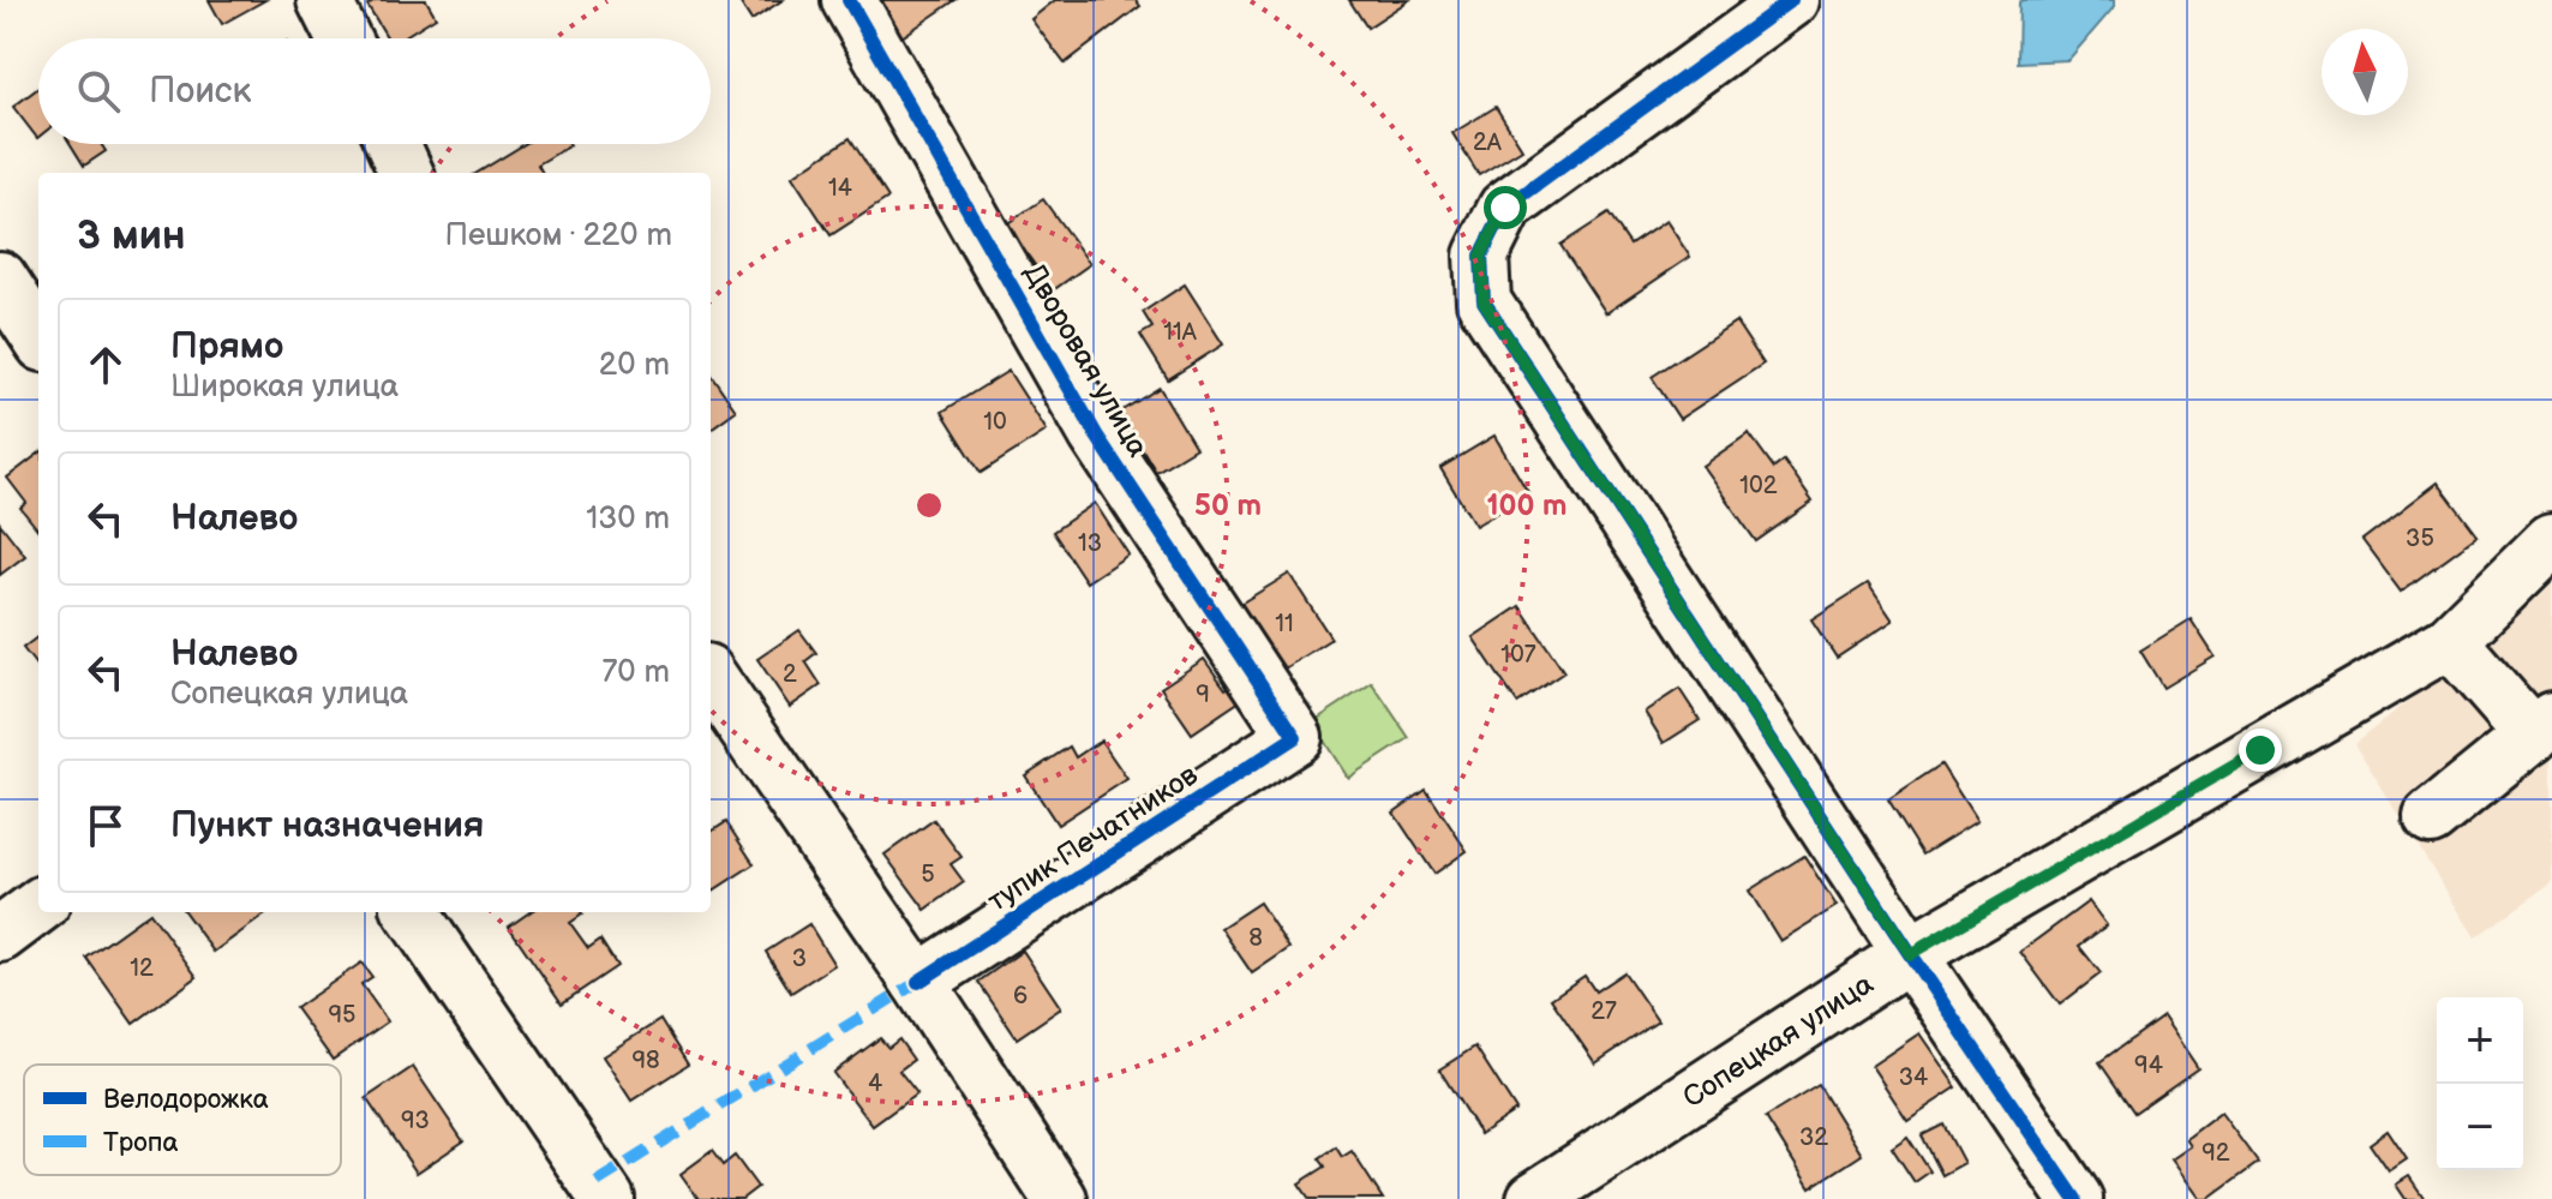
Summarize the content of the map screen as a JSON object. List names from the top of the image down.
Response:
{
  "streets": {
    "street": ["Дворовая улица", "тупик Печатников", "Сопецкая улица"]
  },
  "crossings": [
    ["Дворовая улица", "тупик Печатников"]
  ],
  "house_numbers": [
    "2А",
    "14",
    "11А",
    "10",
    "102",
    "35",
    "13",
    "11",
    "107",
    "2",
    "9",
    "5",
    "8",
    "3",
    "12",
    "6",
    "27",
    "95",
    "98",
    "94",
    "34",
    "4",
    "93",
    "32",
    "92"
  ],
  "legend": ["Велодорожка", "Тропа"],
  "north": "top",
  "page": {
    "search": "Поиск",
    "heading": ["3 мин", "Пешком · 220 m"],
    "list": [
      ["Прямо", "Широкая улица", "20 m"],
      ["Налево", "130 m"],
      ["Налево", "Сопецкая улица", "70 m"],
      "Пункт назначения"
    ],
    "map_buttons": ["+", "−"]
  },
  "rings": ["50 m", "100 m"]
}
